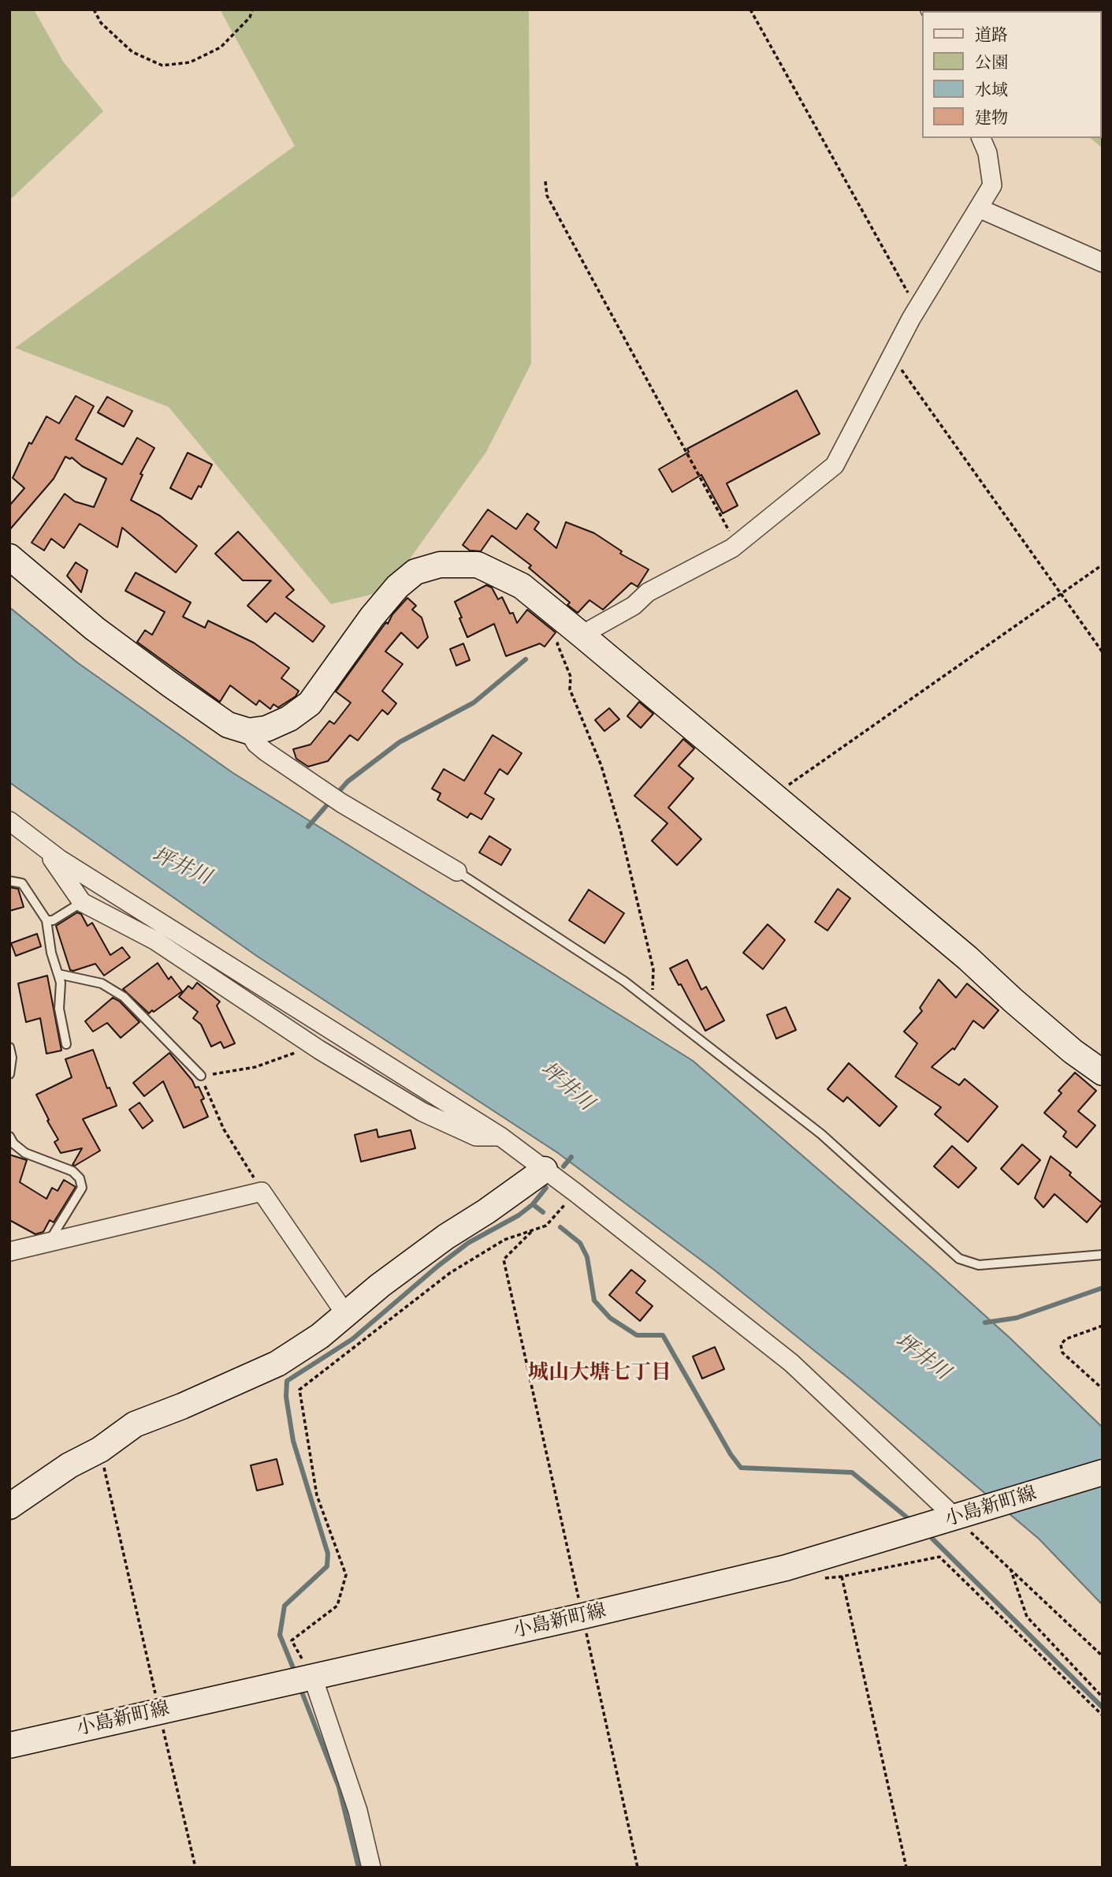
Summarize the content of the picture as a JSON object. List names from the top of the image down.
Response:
{
  "streets": {
    "street": ["小島新町線"]
  },
  "districts": ["城山大塘七丁目"],
  "water": ["坪井川"],
  "legend": [
    "道路",
    "公園",
    "水域",
    "建物"
  ]
}
